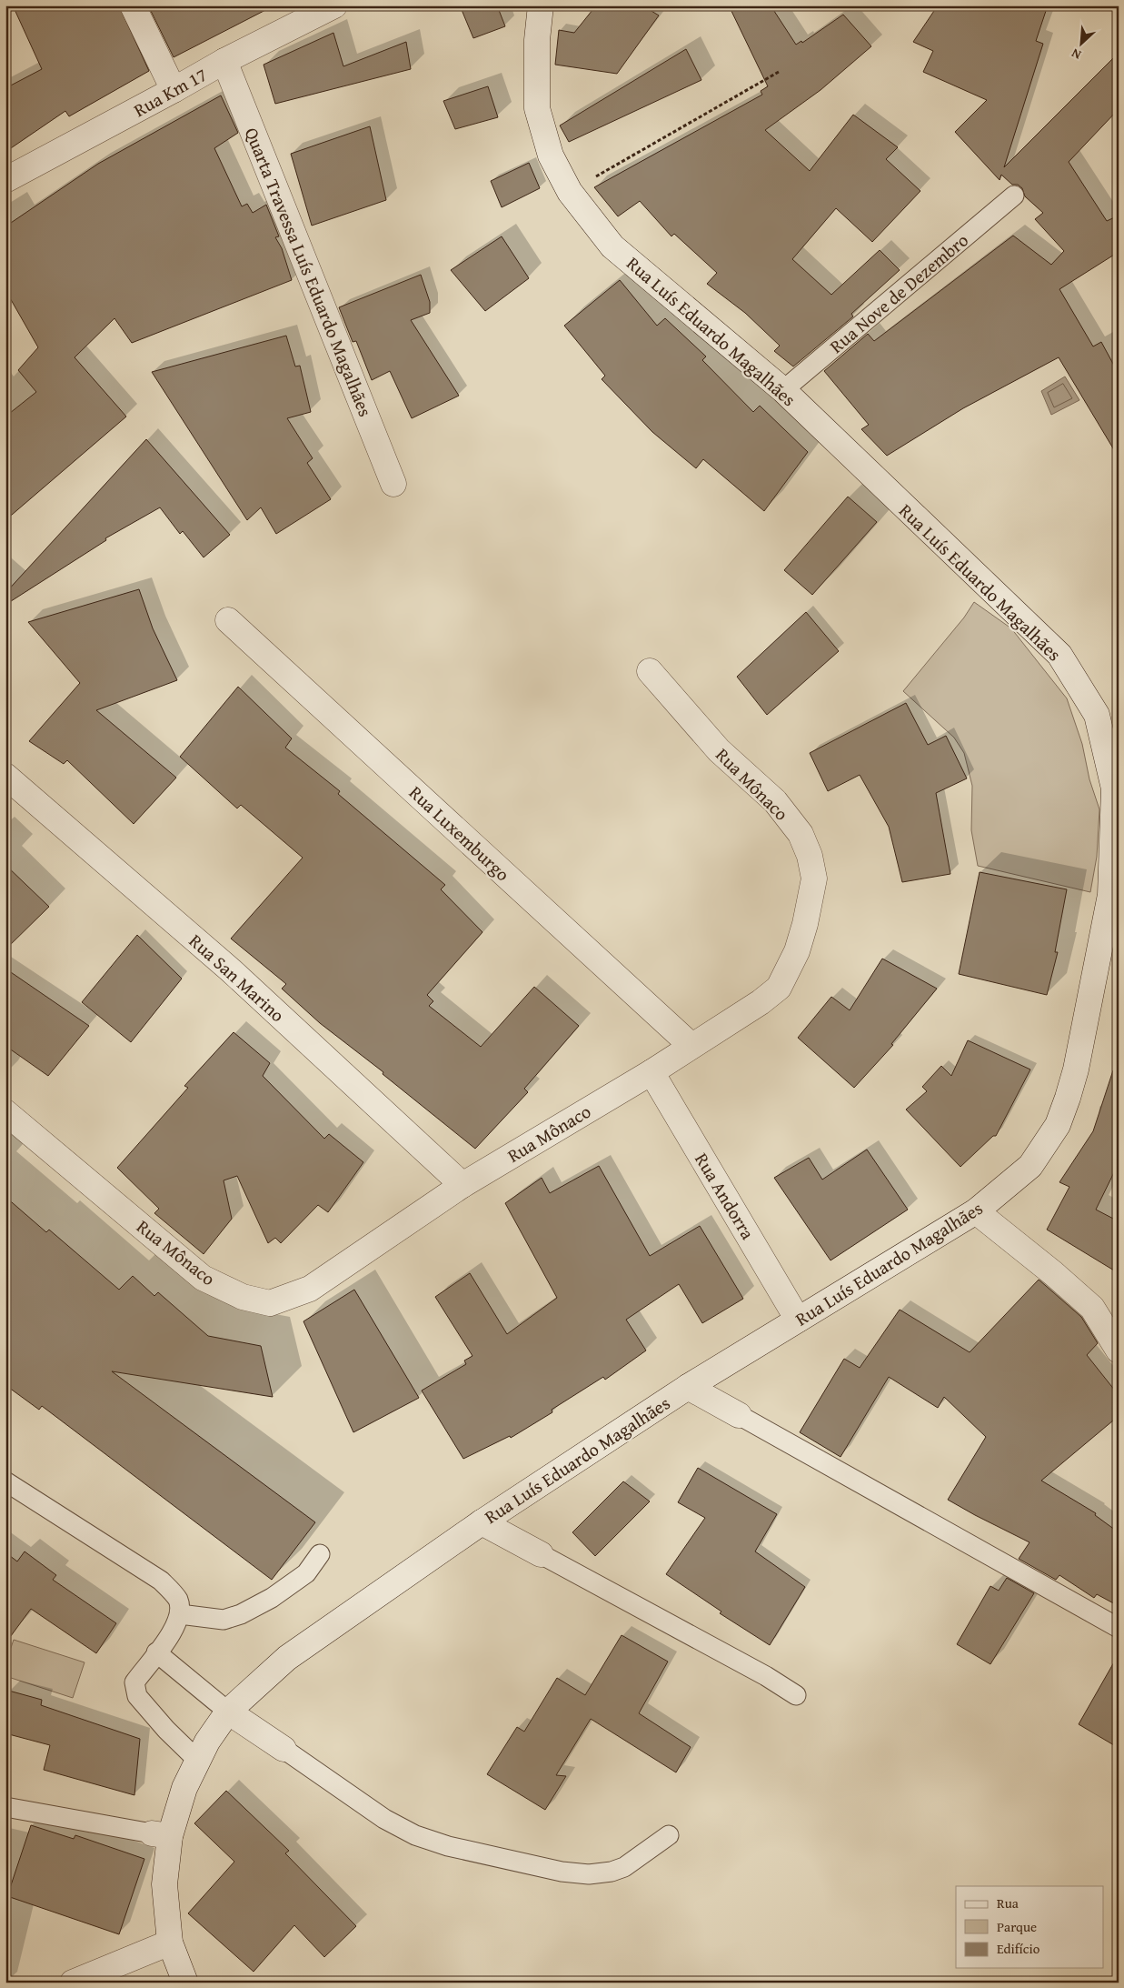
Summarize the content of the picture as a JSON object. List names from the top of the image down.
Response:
{
  "streets": {
    "street": [
      "Rua Km 17",
      "Quarta Travessa Luís Eduardo Magalhães",
      "Rua Luís Eduardo Magalhães",
      "Rua Mônaco",
      "Rua Luxemburgo",
      "Rua San Marino",
      "Rua Andorra"
    ],
    "lane": ["Rua Nove de Dezembro"]
  },
  "crossings": [
    ["Rua Km 17", "Quarta Travessa Luís Eduardo Magalhães"],
    ["Rua Nove de Dezembro", "Rua Luís Eduardo Magalhães"],
    ["Rua Luís Eduardo Magalhães", "Rua Andorra"],
    ["Rua Mônaco", "Rua Luxemburgo"],
    ["Rua Mônaco", "Rua San Marino"],
    ["Rua Mônaco", "Rua Andorra"]
  ],
  "legend": ["Rua", "Parque", "Edifício"],
  "north": "bottom left"
}
